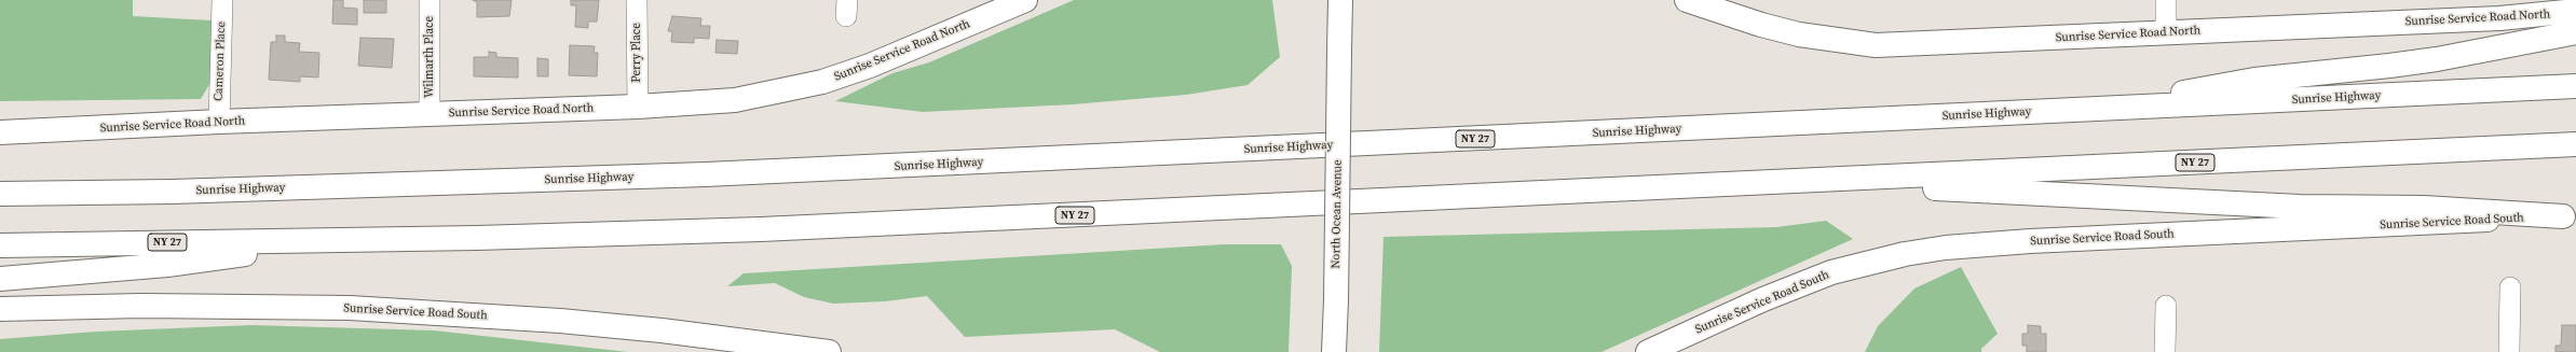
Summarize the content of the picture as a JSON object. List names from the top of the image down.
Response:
{
  "streets": {
    "main road": [
      "Sunrise Service Road North",
      "Sunrise Highway",
      "NY 27",
      "North Ocean Avenue",
      "Sunrise Service Road South"
    ],
    "street": ["Perry Place", "Wilmarth Place", "Cameron Place"]
  },
  "crossings": [
    ["Sunrise Service Road North", "Perry Place"],
    ["Sunrise Service Road North", "Wilmarth Place"],
    ["Sunrise Service Road North", "Cameron Place"]
  ]
}
